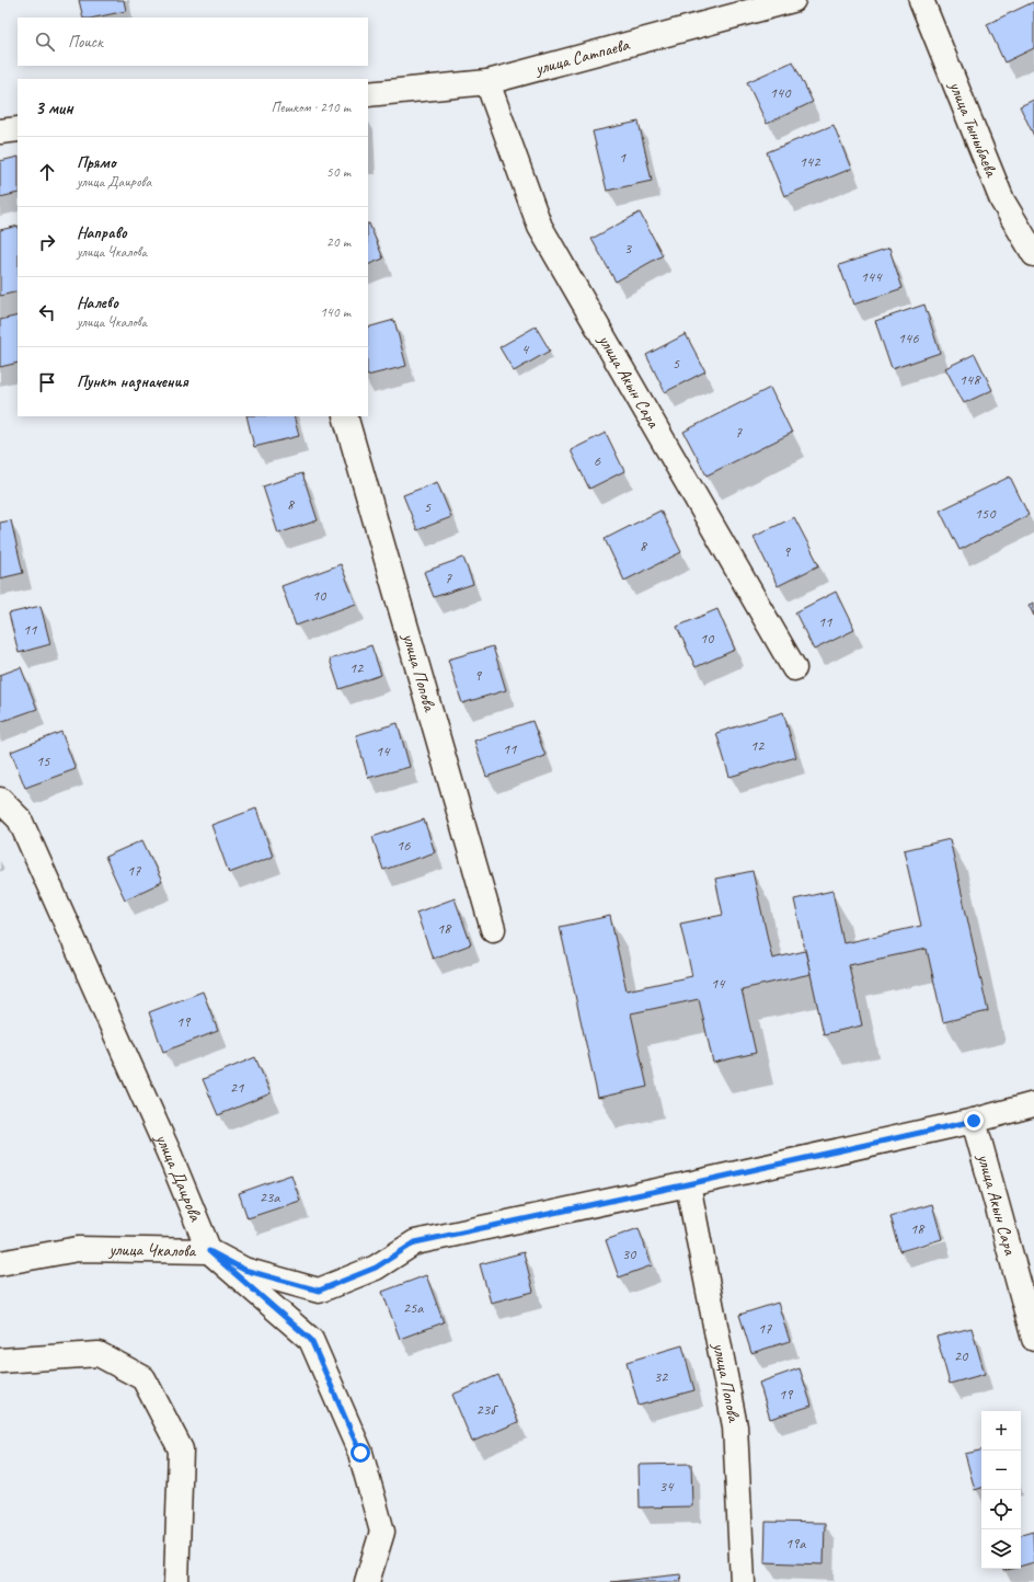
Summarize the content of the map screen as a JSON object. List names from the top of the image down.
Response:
{
  "streets": {
    "street": [
      "улица Сатпаева",
      "улица Тыныбаева",
      "улица Акын Сара",
      "улица Попова",
      "улица Даирова",
      "улица Чкалова"
    ]
  },
  "crossings": [
    ["улица Сатпаева", "улица Акын Сара"],
    ["улица Акын Сара", "улица Чкалова"],
    ["улица Попова", "улица Чкалова"],
    ["улица Даирова", "улица Чкалова"]
  ],
  "house_numbers": [
    "140",
    "1",
    "142",
    "3",
    "144",
    "146",
    "4",
    "5",
    "148",
    "7",
    "6",
    "8",
    "5",
    "150",
    "8",
    "9",
    "7",
    "10",
    "11",
    "11",
    "10",
    "12",
    "9",
    "12",
    "11",
    "14",
    "15",
    "16",
    "17",
    "18",
    "14",
    "19",
    "21",
    "23а",
    "18",
    "30",
    "25а",
    "17",
    "20",
    "32",
    "19",
    "23б",
    "34",
    "19а"
  ],
  "page": {
    "search": "Поиск",
    "heading": ["3 мин", "Пешком · 210 m"],
    "list": [
      ["Прямо", "улица Даирова", "50 m"],
      ["Направо", "улица Чкалова", "20 m"],
      ["Налево", "улица Чкалова", "140 m"],
      "Пункт назначения"
    ],
    "map_buttons": ["+", "−"]
  }
}
